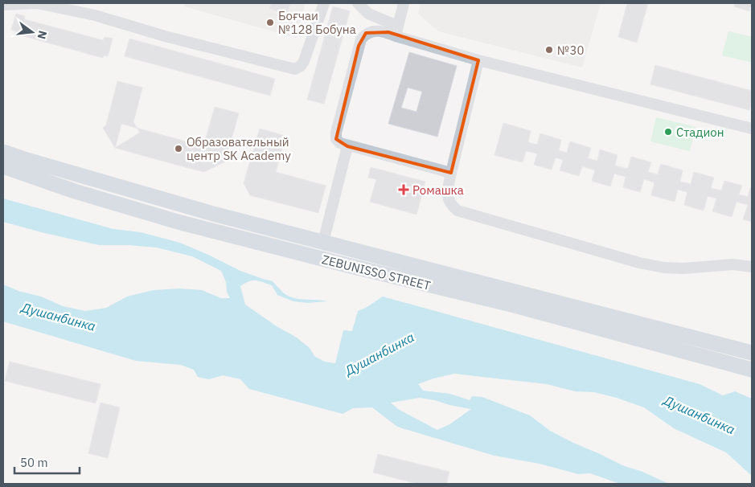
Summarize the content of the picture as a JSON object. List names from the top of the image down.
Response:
{
  "streets": {
    "main road": ["ZEBUNISSO STREET"]
  },
  "water": ["Душанбинка"],
  "places": {
    "other": [
      "Боғчаи №128 Бобуна",
      "№30",
      "Стадион",
      "Образовательный центр SK Academy"
    ],
    "health": ["Ромашка"]
  },
  "scale_bar": "50 m",
  "north": "right"
}
